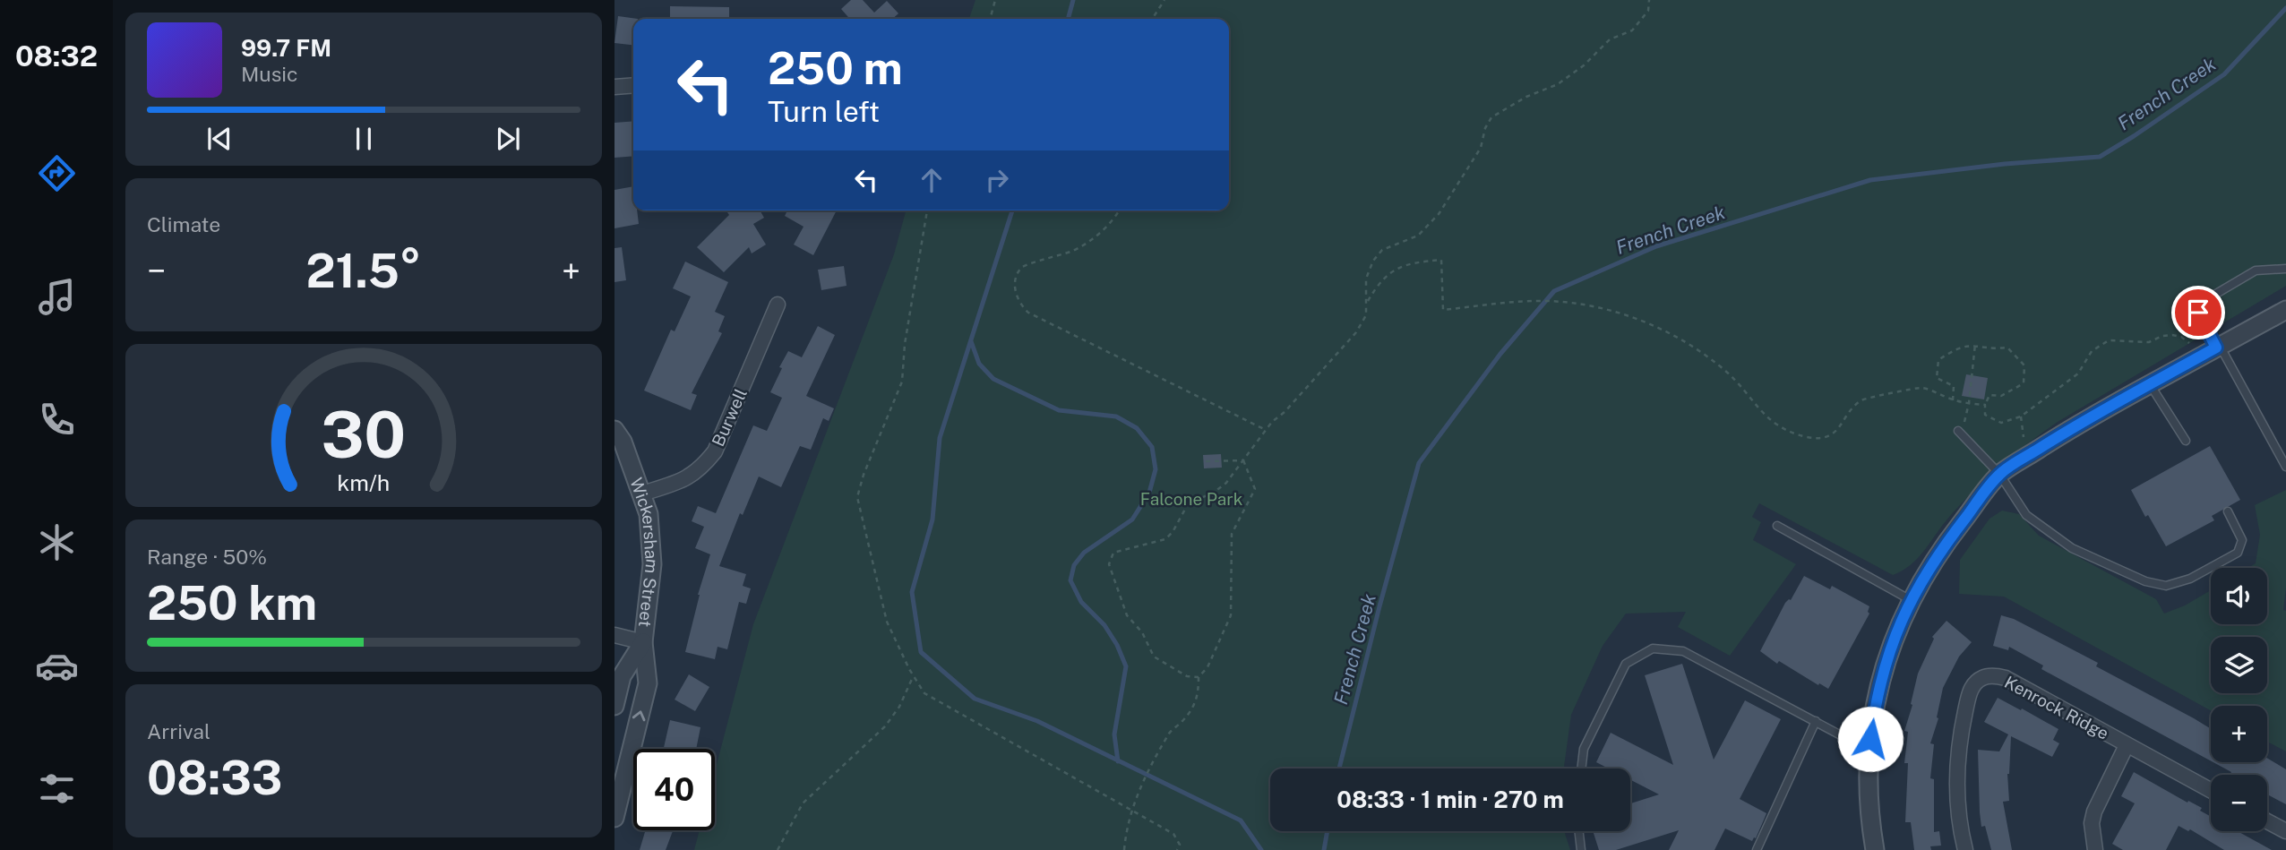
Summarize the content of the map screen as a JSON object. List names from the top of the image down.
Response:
{
  "streets": {
    "street": ["Burwell", "Wickersham Street", "Kenrock Ridge"]
  },
  "crossings": [
    ["Burwell", "Wickersham Street"]
  ],
  "water": ["French Creek"],
  "parks": ["Falcone Park"],
  "page": {
    "tabs": "08:32",
    "turn": ["250 m", "Turn left"],
    "song": ["99.7 FM", "Music"],
    "tile": [
      "Climate",
      ["Range · 50%", "250 km"],
      ["Arrival", "08:33"]
    ],
    "heat": ["−", "21.5°", "+"],
    "map_buttons": ["+", "−"],
    "limit": "40",
    "trip": "08:33 · 1 min · 270 m",
    "gauge": ["30", "km/h"]
  }
}
